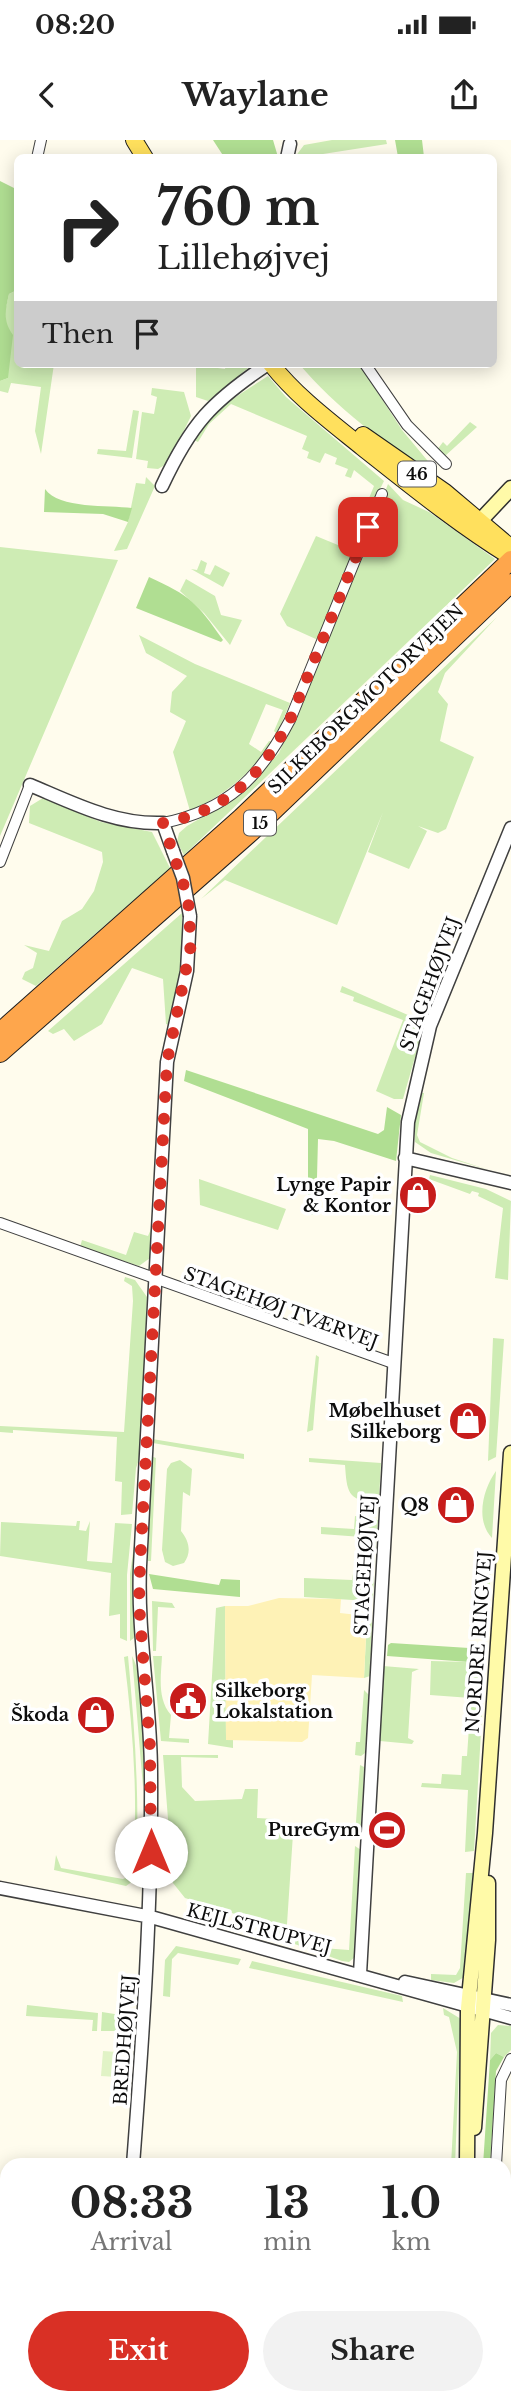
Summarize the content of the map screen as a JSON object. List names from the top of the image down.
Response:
{
  "streets": {
    "highway": ["SILKEBORGMOTORVEJEN", "15"],
    "main road": ["46", "NORDRE RINGVEJ"],
    "street": [
      "STAGEHØJVEJ",
      "STAGEHØJ TVÆRVEJ",
      "KEJLSTRUPVEJ",
      "BREDHØJVEJ"
    ]
  },
  "crossings": [
    ["46", "SILKEBORGMOTORVEJEN"],
    ["STAGEHØJVEJ", "STAGEHØJ TVÆRVEJ"],
    ["STAGEHØJVEJ", "KEJLSTRUPVEJ"],
    ["STAGEHØJ TVÆRVEJ", "BREDHØJVEJ"],
    ["NORDRE RINGVEJ", "KEJLSTRUPVEJ"],
    ["KEJLSTRUPVEJ", "BREDHØJVEJ"]
  ],
  "places": {
    "shop": [
      "Lynge Papir & Kontor",
      "Møbelhuset Silkeborg",
      "Q8",
      "Škoda"
    ],
    "public building": ["Silkeborg Lokalstation"],
    "sports": ["PureGym"]
  },
  "page": {
    "status": "08:20",
    "header": "Waylane",
    "turn": ["760 m", "Lillehøjvej"],
    "then": "Then",
    "eta": [
      "08:33",
      "Arrival",
      "13",
      "min",
      "1.0",
      "km"
    ],
    "buttons": ["Exit", "Share"]
  }
}
